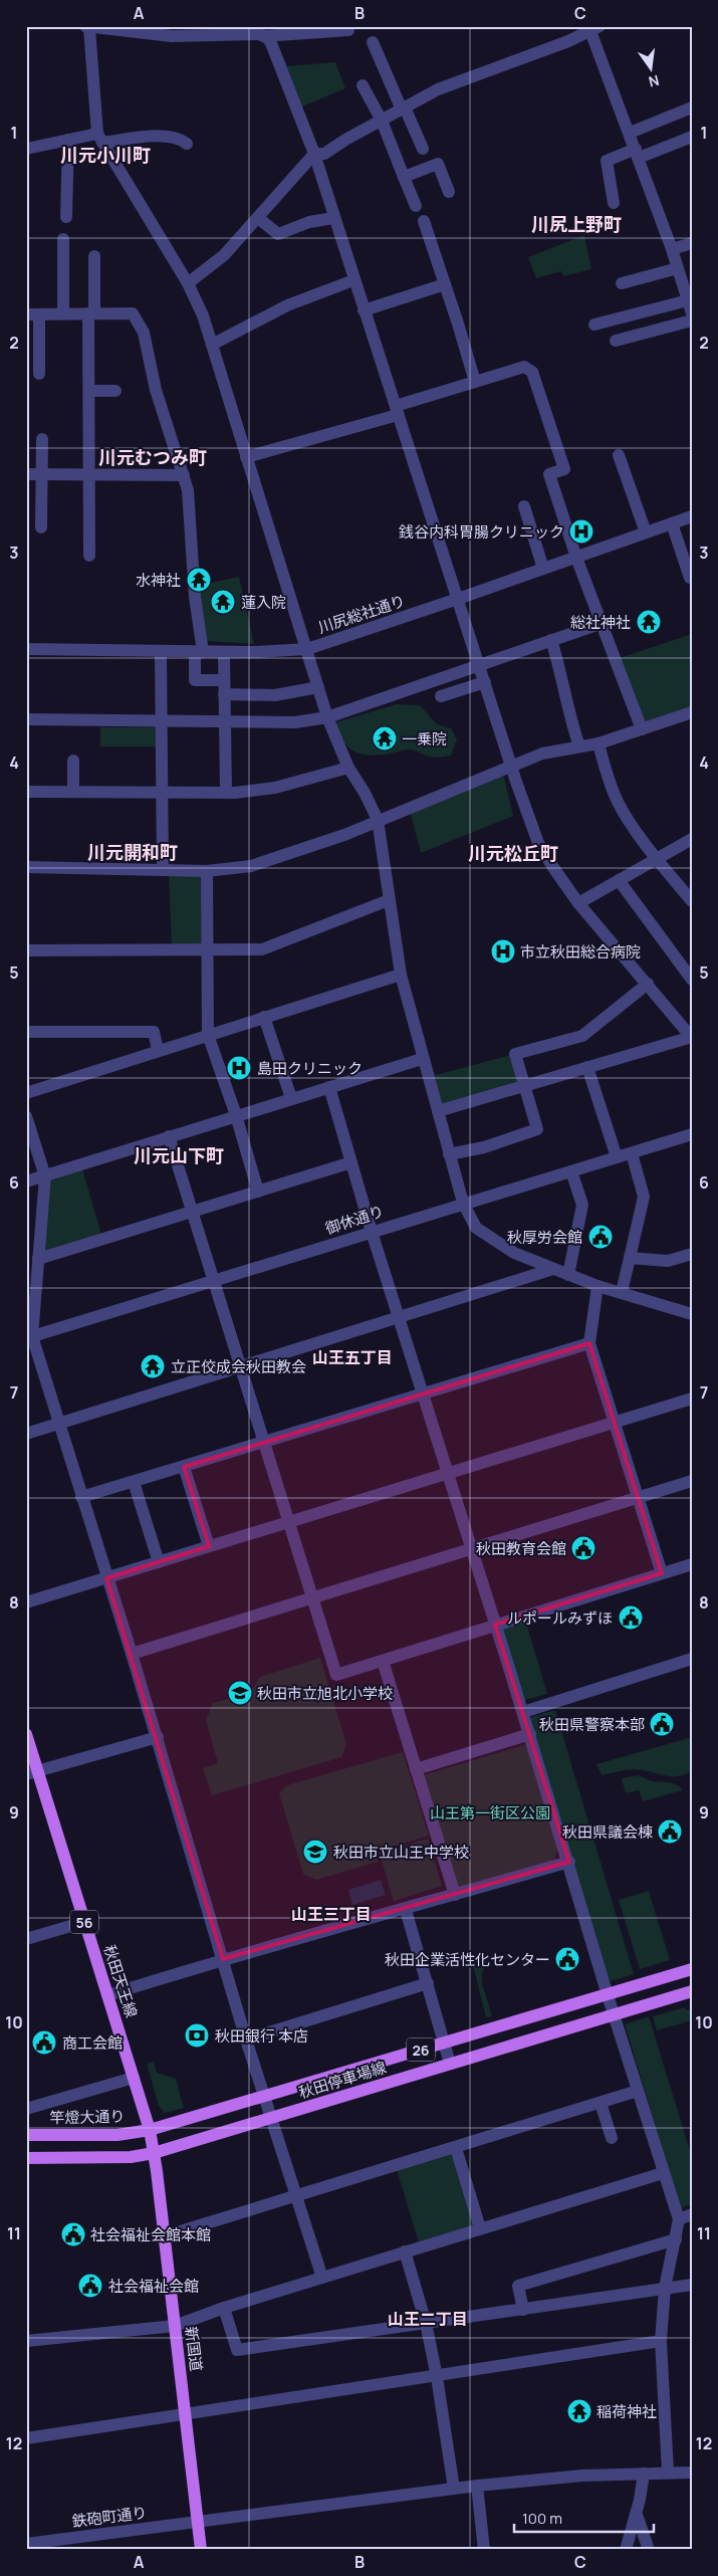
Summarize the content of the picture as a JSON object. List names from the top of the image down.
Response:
{
  "streets": {
    "main road": [
      "56",
      "秋田天王線",
      "26",
      "秋田停車場線",
      "竿燈大通り",
      "新国道"
    ],
    "street": ["川尻総社通り", "御休通り", "鉄砲町通り"]
  },
  "crossings": [
    ["秋田天王線", "秋田停車場線"],
    ["秋田天王線", "竿燈大通り"],
    ["秋田天王線", "新国道"],
    ["秋田停車場線", "竿燈大通り"],
    ["秋田停車場線", "新国道"],
    ["新国道", "鉄砲町通り"]
  ],
  "districts": [
    "川元小川町",
    "川尻上野町",
    "川元むつみ町",
    "川元開和町",
    "川元松丘町",
    "川元山下町",
    "山王五丁目",
    "山王三丁目",
    "山王二丁目"
  ],
  "parks": ["山王第一街区公園"],
  "places": {
    "hospital": ["銭谷内科胃腸クリニック", "市立秋田総合病院", "島田クリニック"],
    "temple": [
      "水神社",
      "蓮入院",
      "総社神社",
      "一乗院",
      "立正佼成会秋田教会",
      "稲荷神社"
    ],
    "public building": [
      "秋厚労会館",
      "秋田教育会館",
      "ルポールみずほ",
      "秋田県警察本部",
      "秋田県議会棟",
      "秋田企業活性化センター",
      "商工会館",
      "社会福祉会館本館",
      "社会福祉会館"
    ],
    "school or university": ["秋田市立旭北小学校", "秋田市立山王中学校"],
    "bank": ["秋田銀行 本店"]
  },
  "scale_bar": "100 m",
  "north": "bottom",
  "grid": {
    "columns": ["A", "B", "C"],
    "rows": [
      "1",
      "2",
      "3",
      "4",
      "5",
      "6",
      "7",
      "8",
      "9",
      "10",
      "11",
      "12"
    ]
  }
}
